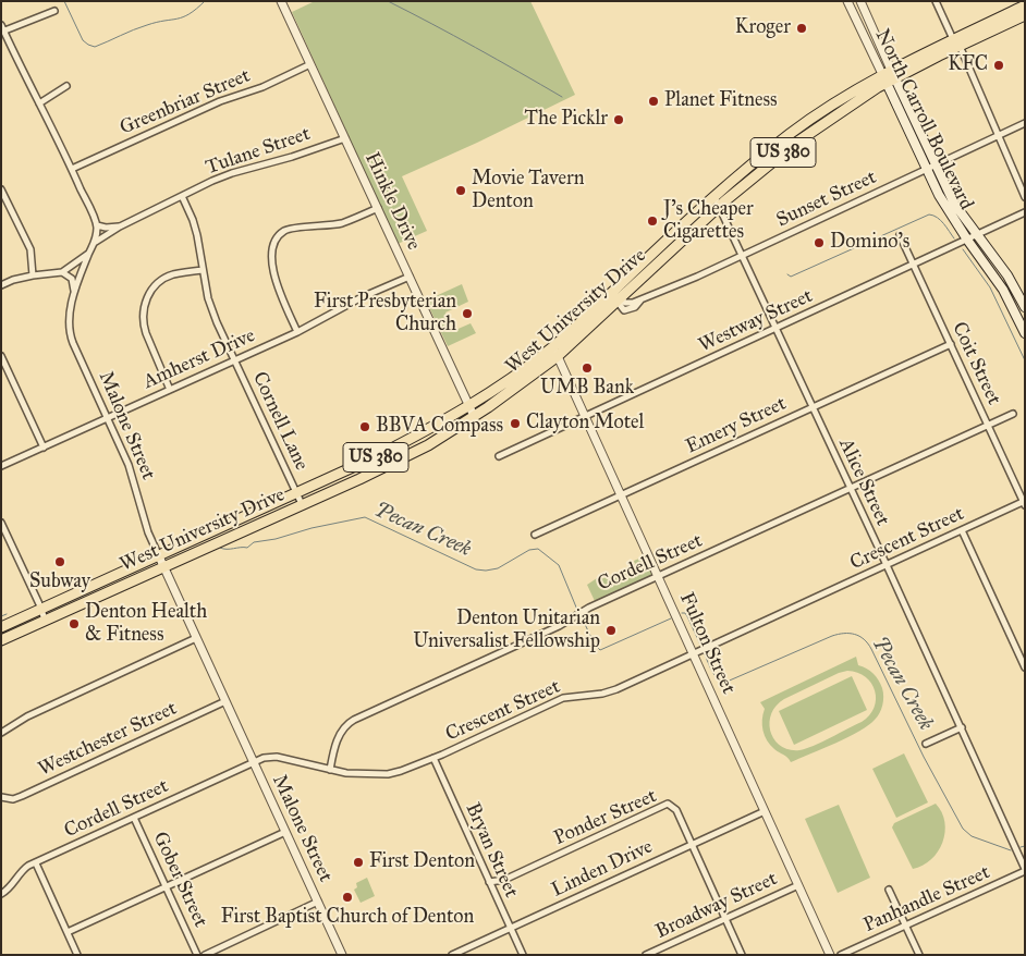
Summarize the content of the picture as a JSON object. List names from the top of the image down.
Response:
{
  "streets": {
    "main road": ["North Carroll Boulevard", "US 380", "West University Drive"],
    "street": [
      "Greenbriar Street",
      "Tulane Street",
      "Sunset Street",
      "Hinkle Drive",
      "Westway Street",
      "Amherst Drive",
      "Coit Street",
      "Cornell Lane",
      "Malone Street",
      "Emery Street",
      "Alice Street",
      "Crescent Street",
      "Cordell Street",
      "Fulton Street",
      "Westchester Street",
      "Ponder Street",
      "Bryan Street",
      "Linden Drive",
      "Gober Street",
      "Panhandle Street",
      "Broadway Street"
    ]
  },
  "crossings": [
    ["Greenbriar Street", "Hinkle Drive"],
    ["Greenbriar Street", "Malone Street"],
    ["North Carroll Boulevard", "Sunset Street"],
    ["North Carroll Boulevard", "West University Drive"],
    ["North Carroll Boulevard", "Westway Street"],
    ["Tulane Street", "Hinkle Drive"],
    ["Tulane Street", "Cornell Lane"],
    ["Tulane Street", "Malone Street"],
    ["Sunset Street", "West University Drive"],
    ["Sunset Street", "Alice Street"],
    ["Hinkle Drive", "West University Drive"],
    ["Hinkle Drive", "Amherst Drive"],
    ["West University Drive", "Cornell Lane"],
    ["West University Drive", "Malone Street"],
    ["West University Drive", "Alice Street"],
    ["West University Drive", "Fulton Street"],
    ["Westway Street", "Coit Street"],
    ["Westway Street", "Alice Street"],
    ["Westway Street", "Fulton Street"],
    ["Amherst Drive", "Cornell Lane"],
    ["Amherst Drive", "Malone Street"],
    ["Coit Street", "Emery Street"],
    ["Coit Street", "Crescent Street"],
    ["Coit Street", "Cordell Street"],
    ["Malone Street", "Crescent Street"],
    ["Malone Street", "Cordell Street"],
    ["Malone Street", "Westchester Street"],
    ["Emery Street", "Alice Street"],
    ["Emery Street", "Fulton Street"],
    ["Alice Street", "Crescent Street"],
    ["Alice Street", "Cordell Street"],
    ["Alice Street", "Panhandle Street"],
    ["Crescent Street", "Cordell Street"],
    ["Crescent Street", "Fulton Street"],
    ["Crescent Street", "Bryan Street"],
    ["Cordell Street", "Fulton Street"],
    ["Cordell Street", "Gober Street"],
    ["Fulton Street", "Linden Drive"],
    ["Fulton Street", "Broadway Street"],
    ["Ponder Street", "Bryan Street"],
    ["Ponder Street", "Linden Drive"],
    ["Ponder Street", "Broadway Street"],
    ["Bryan Street", "Linden Drive"]
  ],
  "water": ["Pecan Creek"],
  "places": [
    "Kroger",
    "KFC",
    "Planet Fitness",
    "The Picklr",
    "Movie Tavern Denton",
    "J's Cheaper Cigarettes",
    "Domino's",
    "First Presbyterian Church",
    "UMB Bank",
    "Clayton Motel",
    "BBVA Compass",
    "Subway",
    "Denton Health & Fitness",
    "Denton Unitarian Universalist Fellowship",
    "First Denton",
    "First Baptist Church of Denton"
  ]
}
